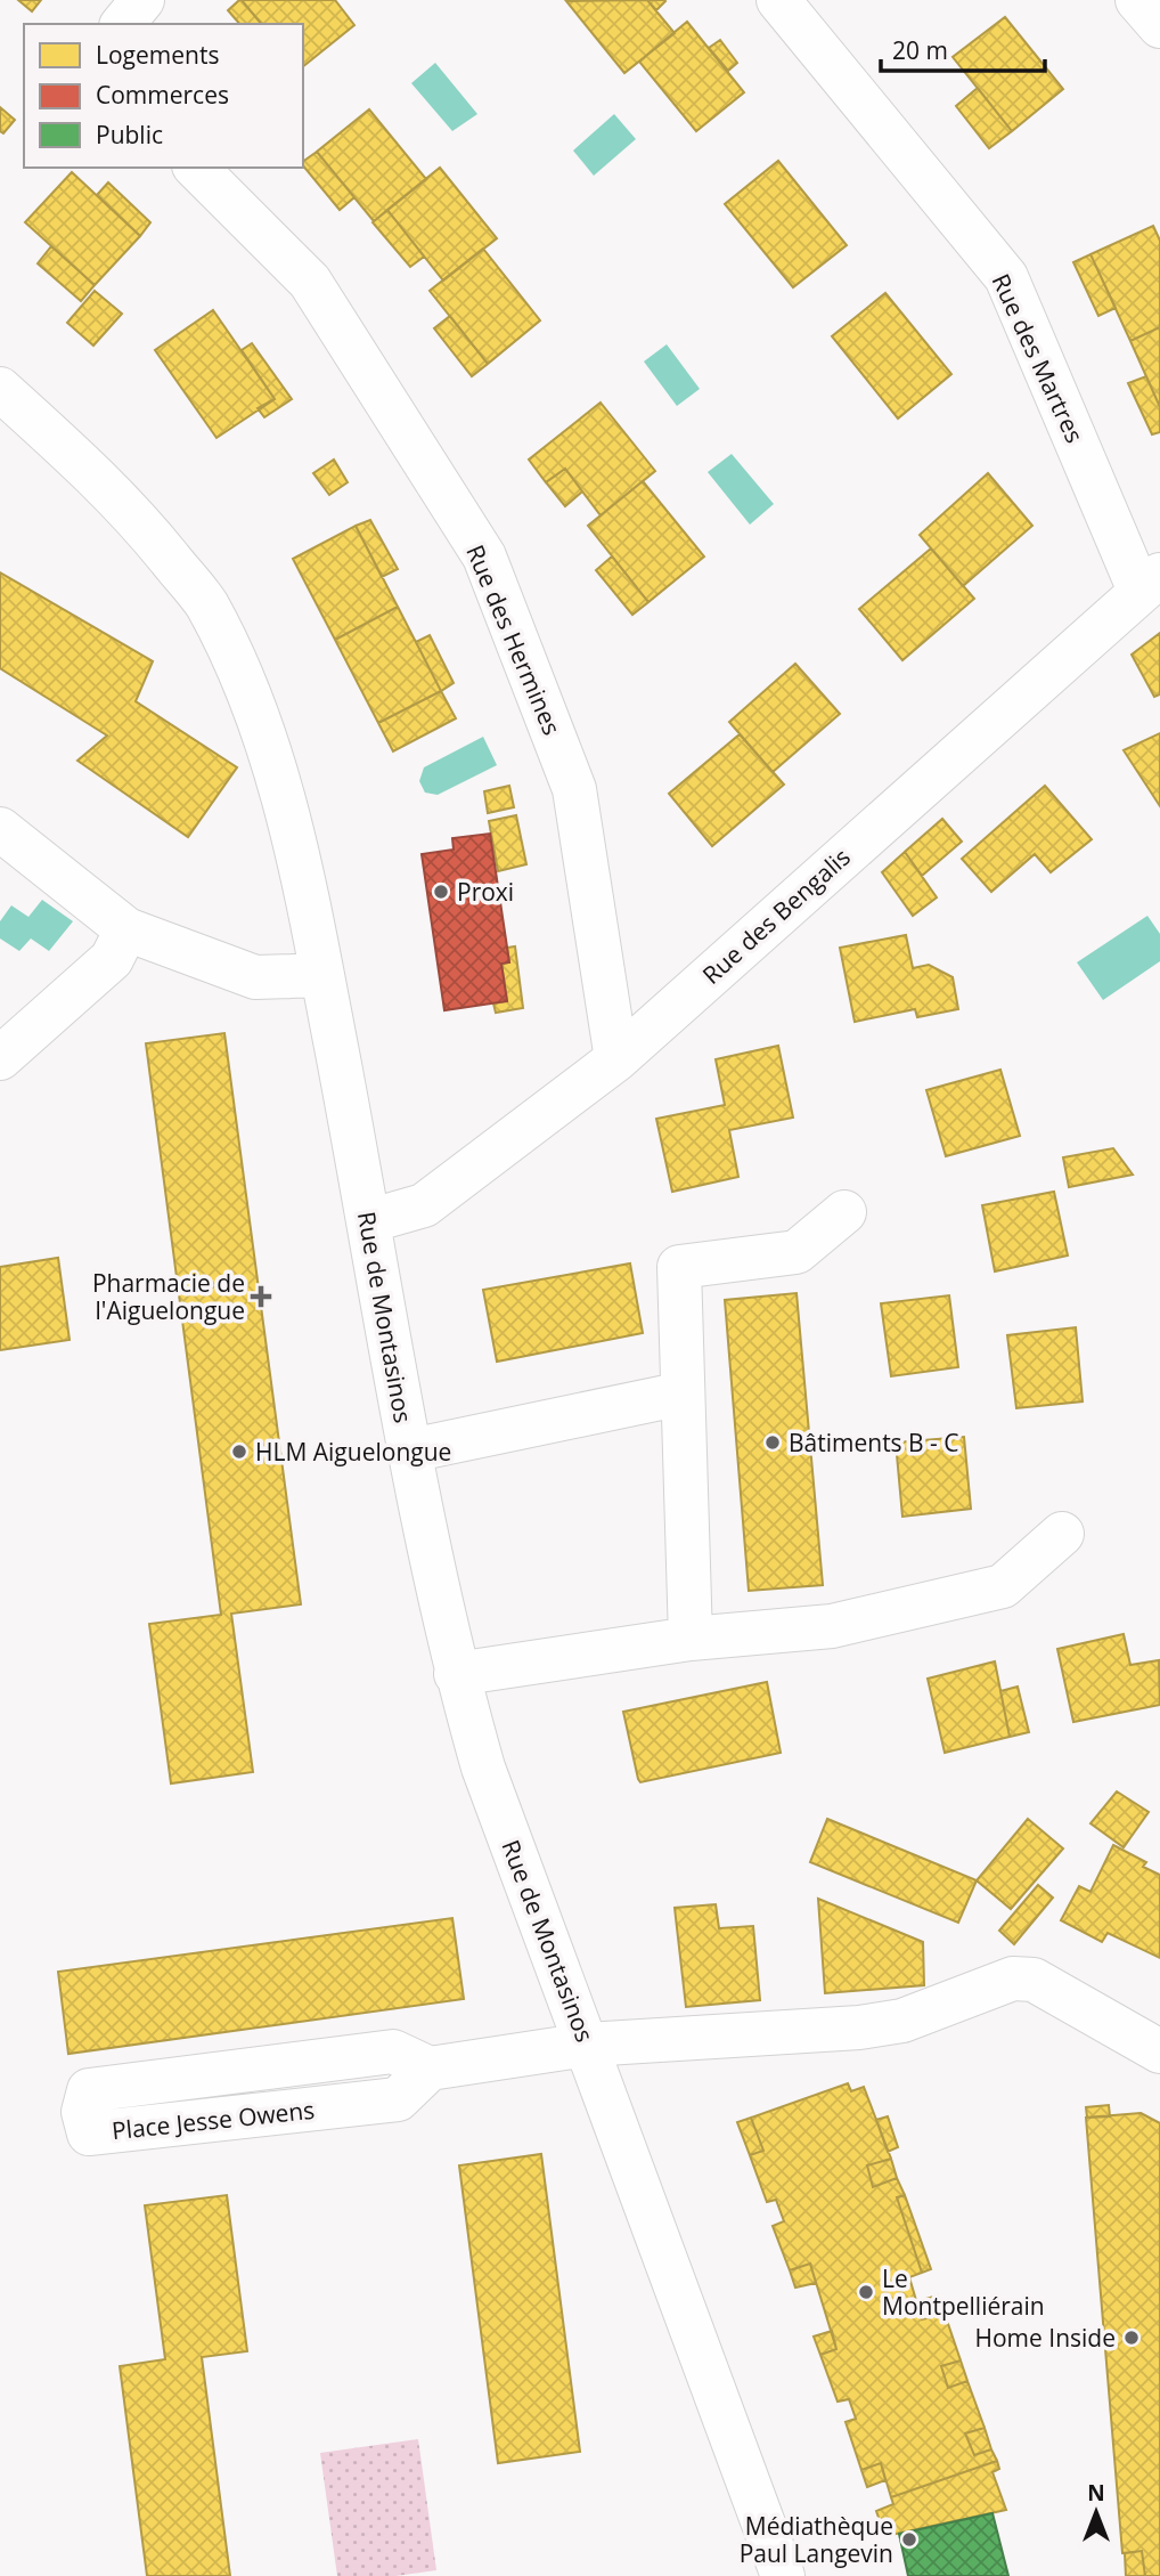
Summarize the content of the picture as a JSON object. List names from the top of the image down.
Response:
{
  "streets": {
    "street": [
      "Rue des Martres",
      "Rue des Hermines",
      "Rue des Bengalis",
      "Rue de Montasinos",
      "Place Jesse Owens"
    ]
  },
  "crossings": [
    ["Rue des Martres", "Rue des Bengalis"],
    ["Rue des Hermines", "Rue des Bengalis"],
    ["Rue des Bengalis", "Rue de Montasinos"]
  ],
  "places": {
    "other": [
      "Proxi",
      "Bâtiments B - C",
      "HLM Aiguelongue",
      "Le Montpelliérain",
      "Home Inside",
      "Médiathèque Paul Langevin"
    ],
    "health": ["Pharmacie de l'Aiguelongue"]
  },
  "legend": ["Logements", "Commerces", "Public"],
  "scale_bar": "20 m",
  "north": "top"
}
